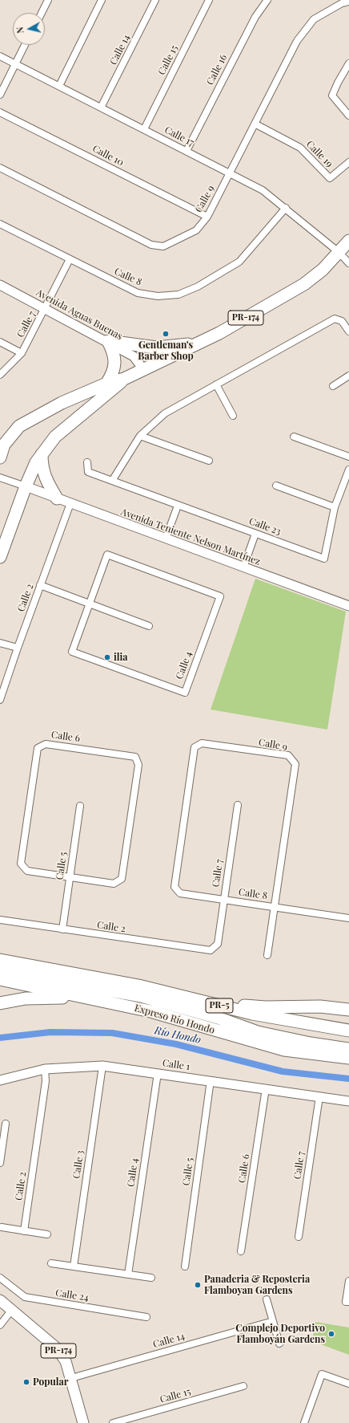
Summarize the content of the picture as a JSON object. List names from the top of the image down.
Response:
{
  "streets": {
    "highway": ["PR-174", "PR-5", "Expreso Río Hondo"],
    "street": [
      "Calle 14",
      "Calle 15",
      "Calle 16",
      "Calle 17",
      "Calle 19",
      "Calle 10",
      "Calle 9",
      "Calle 8",
      "Avenida Aguas Buenas",
      "Calle 7",
      "Calle 23",
      "Avenida Teniente Nelson Martínez",
      "Calle 2",
      "Calle 4",
      "Calle 6",
      "Calle 5",
      "Calle 1",
      "Calle 3",
      "Calle 24"
    ]
  },
  "crossings": [
    ["Calle 14", "Calle 17"],
    ["Calle 14", "PR-174"],
    ["Calle 15", "Calle 17"],
    ["Calle 16", "Calle 17"],
    ["Calle 17", "Calle 9"],
    ["Calle 17", "Calle 8"],
    ["Calle 17", "PR-174"],
    ["Calle 19", "Calle 9"],
    ["Calle 10", "Calle 9"],
    ["Calle 9", "Calle 8"],
    ["Calle 8", "Calle 7"],
    ["Avenida Aguas Buenas", "PR-174"],
    ["Avenida Aguas Buenas", "Calle 7"],
    ["PR-174", "Avenida Teniente Nelson Martínez"],
    ["Calle 7", "Calle 2"],
    ["Calle 7", "Calle 1"],
    ["Avenida Teniente Nelson Martínez", "Calle 2"],
    ["Calle 2", "Calle 5"],
    ["Calle 2", "Calle 1"],
    ["Calle 4", "Calle 1"],
    ["Calle 6", "Calle 5"],
    ["Calle 6", "Calle 1"],
    ["Calle 5", "Calle 1"],
    ["Calle 1", "Calle 3"]
  ],
  "water": ["Río Hondo"],
  "places": [
    "Gentleman's Barber Shop",
    "ilia",
    "Panaderia & Reposteria Flamboyan Gardens",
    "Complejo Deportivo Flamboyán Gardens",
    "Popular"
  ],
  "north": "left"
}
